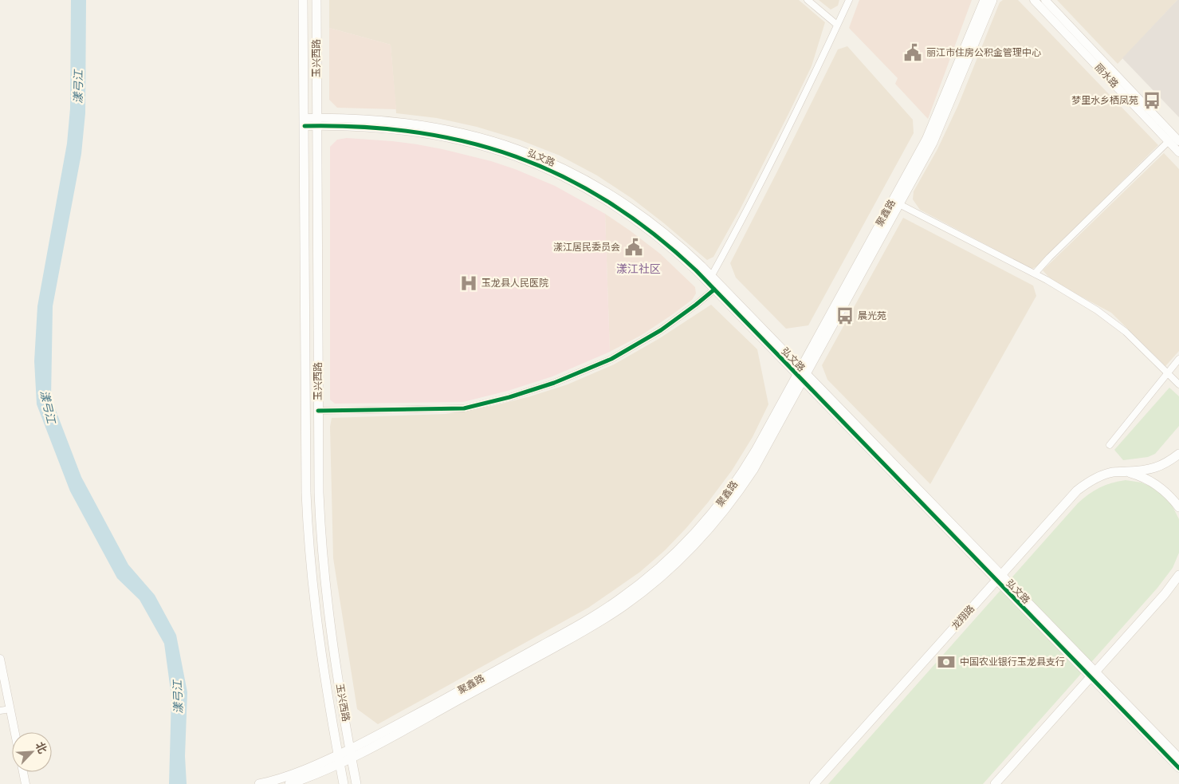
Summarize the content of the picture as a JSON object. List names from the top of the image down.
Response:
{
  "streets": {
    "main road": ["玉兴西路", "聚鑫路", "龙翔路"],
    "street": ["丽水路", "弘文路"]
  },
  "crossings": [
    ["玉兴西路", "弘文路"],
    ["玉兴西路", "聚鑫路"],
    ["弘文路", "聚鑫路"],
    ["弘文路", "龙翔路"]
  ],
  "districts": ["漾江社区"],
  "water": ["漾弓江"],
  "places": {
    "public building": ["丽江市住房公积金管理中心", "漾江居民委员会"],
    "bus stop": ["梦里水乡栖凤苑", "晨光苑"],
    "hospital": ["玉龙县人民医院"],
    "bank": ["中国农业银行玉龙县支行"]
  },
  "north": "top right"
}
